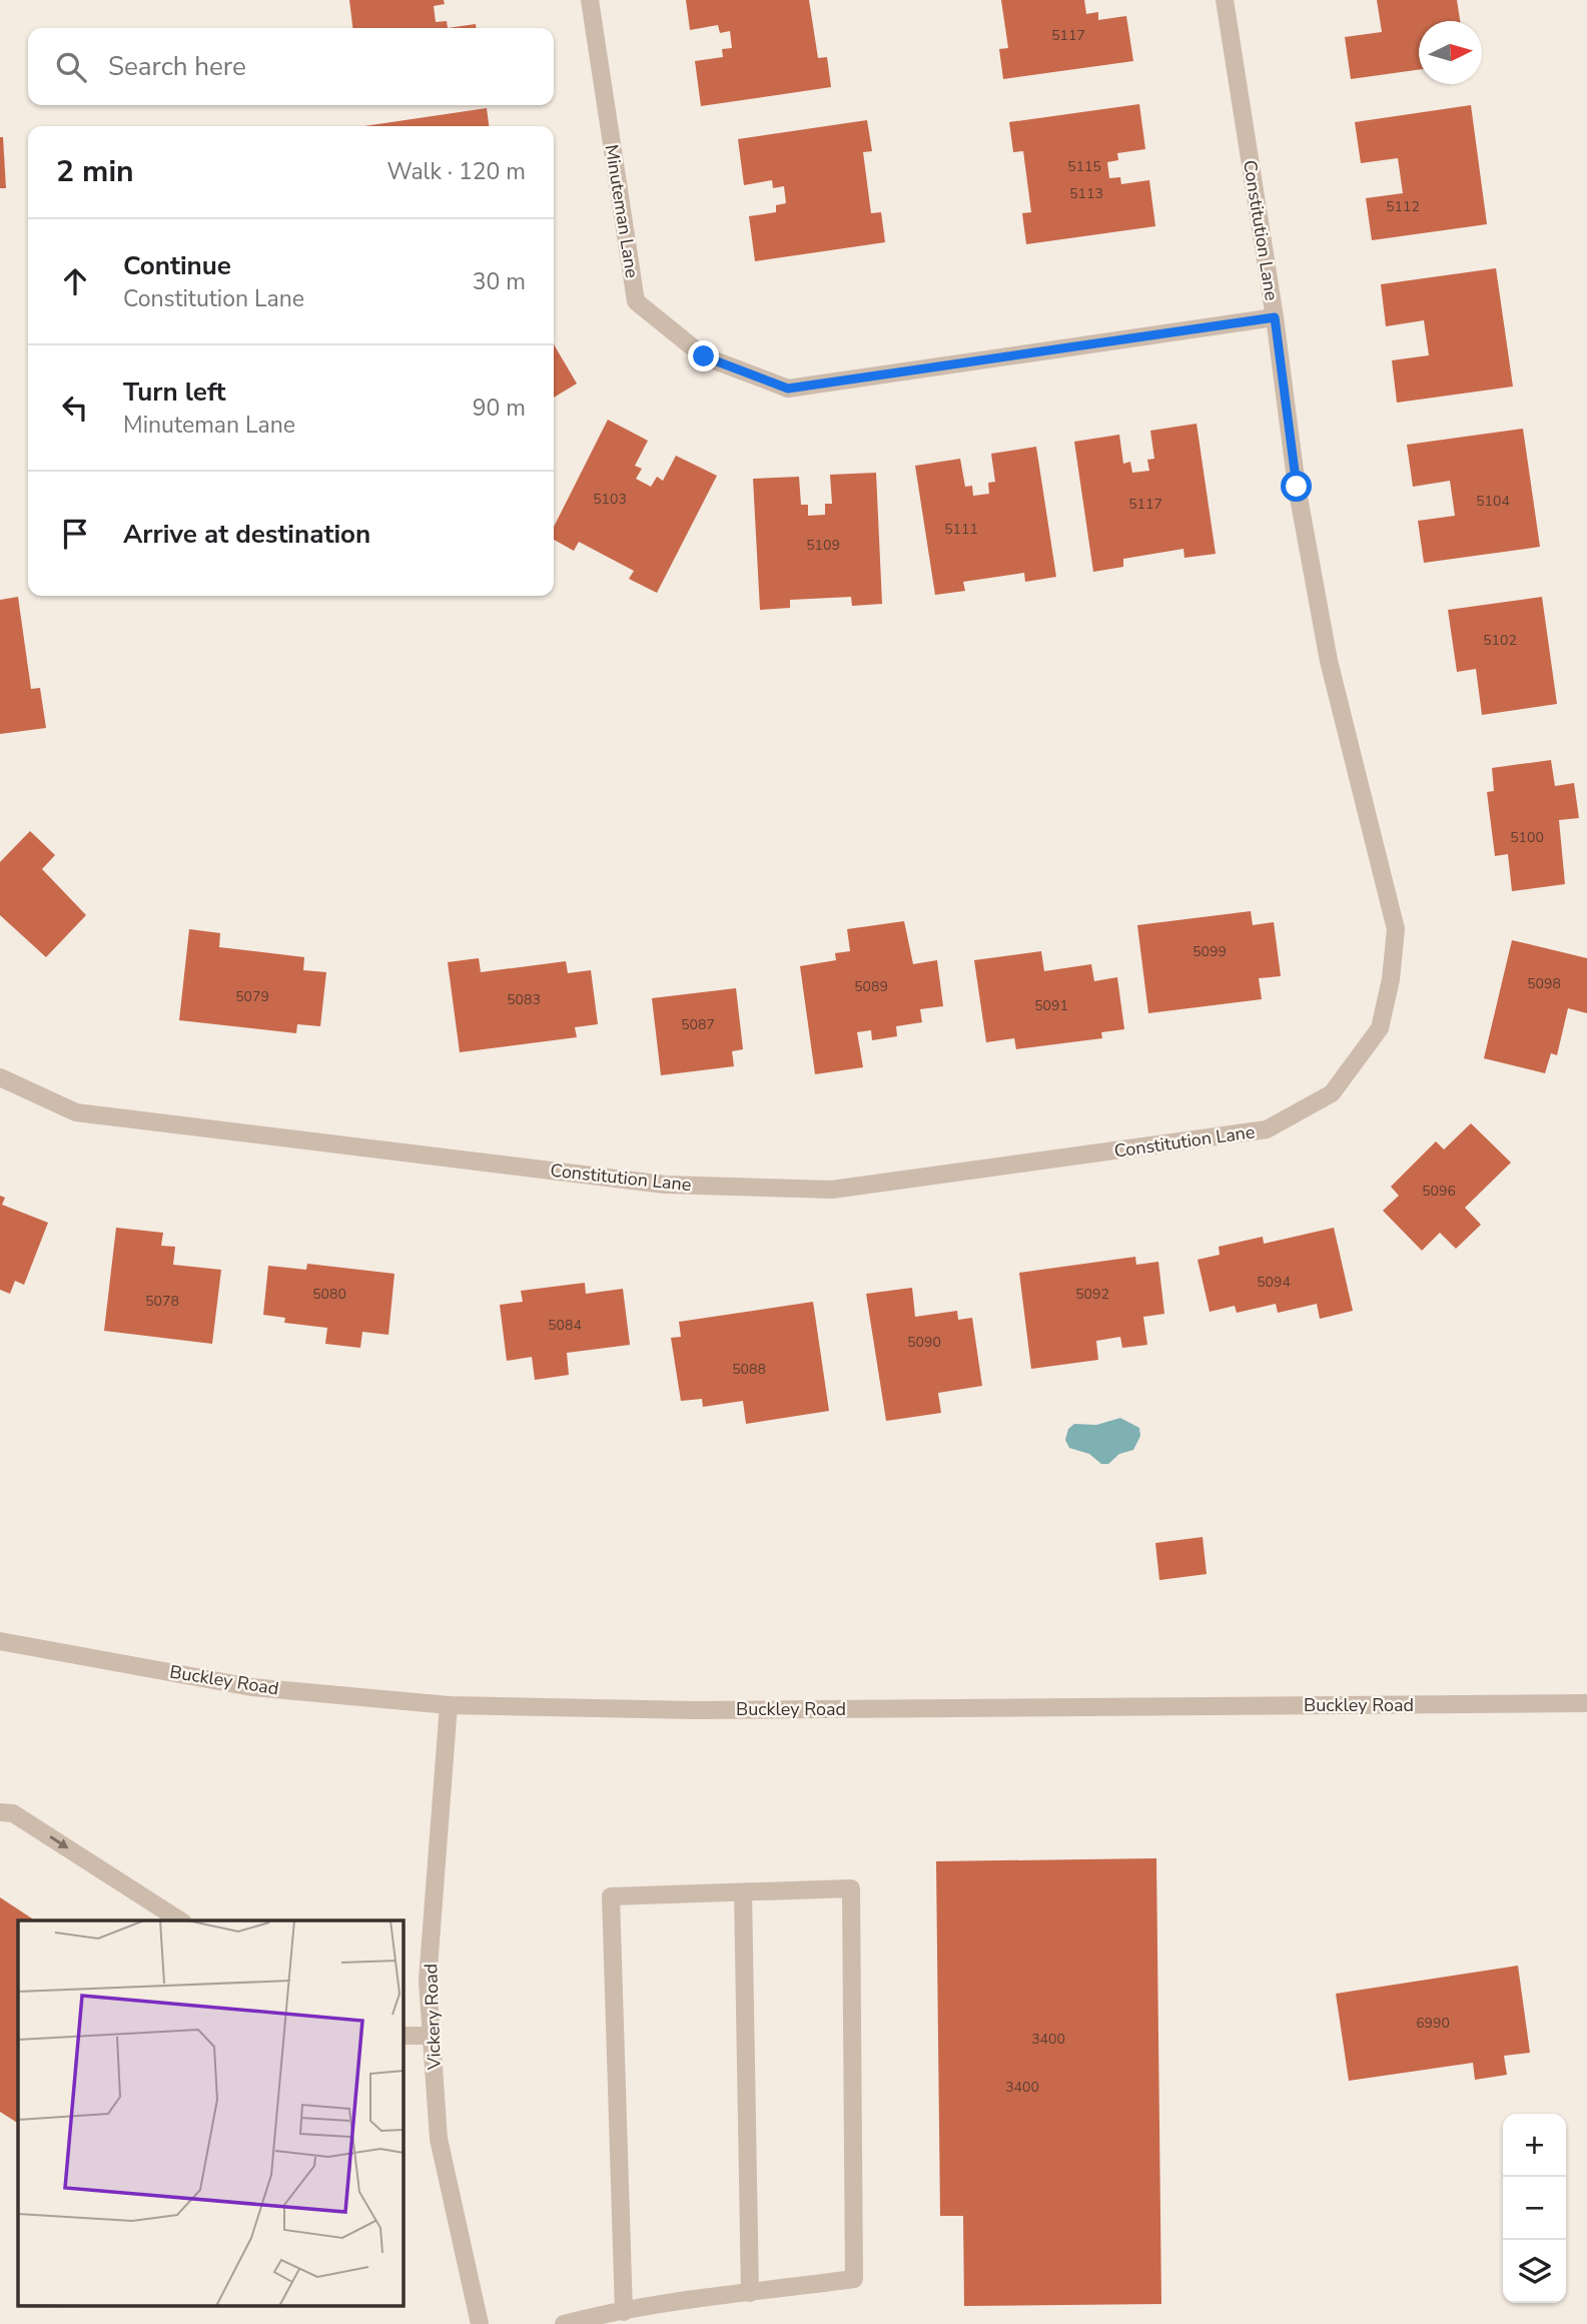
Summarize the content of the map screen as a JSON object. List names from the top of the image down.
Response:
{
  "streets": {
    "street": [
      "Minuteman Lane",
      "Constitution Lane",
      "Buckley Road",
      "Vickery Road"
    ]
  },
  "crossings": [
    ["Minuteman Lane", "Constitution Lane"],
    ["Buckley Road", "Vickery Road"]
  ],
  "house_numbers": [
    "5117",
    "5115",
    "5113",
    "5112",
    "5103",
    "5104",
    "5117",
    "5111",
    "5109",
    "5102",
    "5100",
    "5099",
    "5098",
    "5089",
    "5079",
    "5083",
    "5091",
    "5087",
    "5096",
    "5094",
    "5080",
    "5092",
    "5078",
    "5084",
    "5090",
    "5088",
    "6990",
    "3400",
    "3400"
  ],
  "north": "right",
  "page": {
    "search": "Search here",
    "heading": ["2 min", "Walk · 120 m"],
    "list": [
      ["Continue", "Constitution Lane", "30 m"],
      ["Turn left", "Minuteman Lane", "90 m"],
      "Arrive at destination"
    ],
    "map_buttons": ["+", "−"]
  }
}
